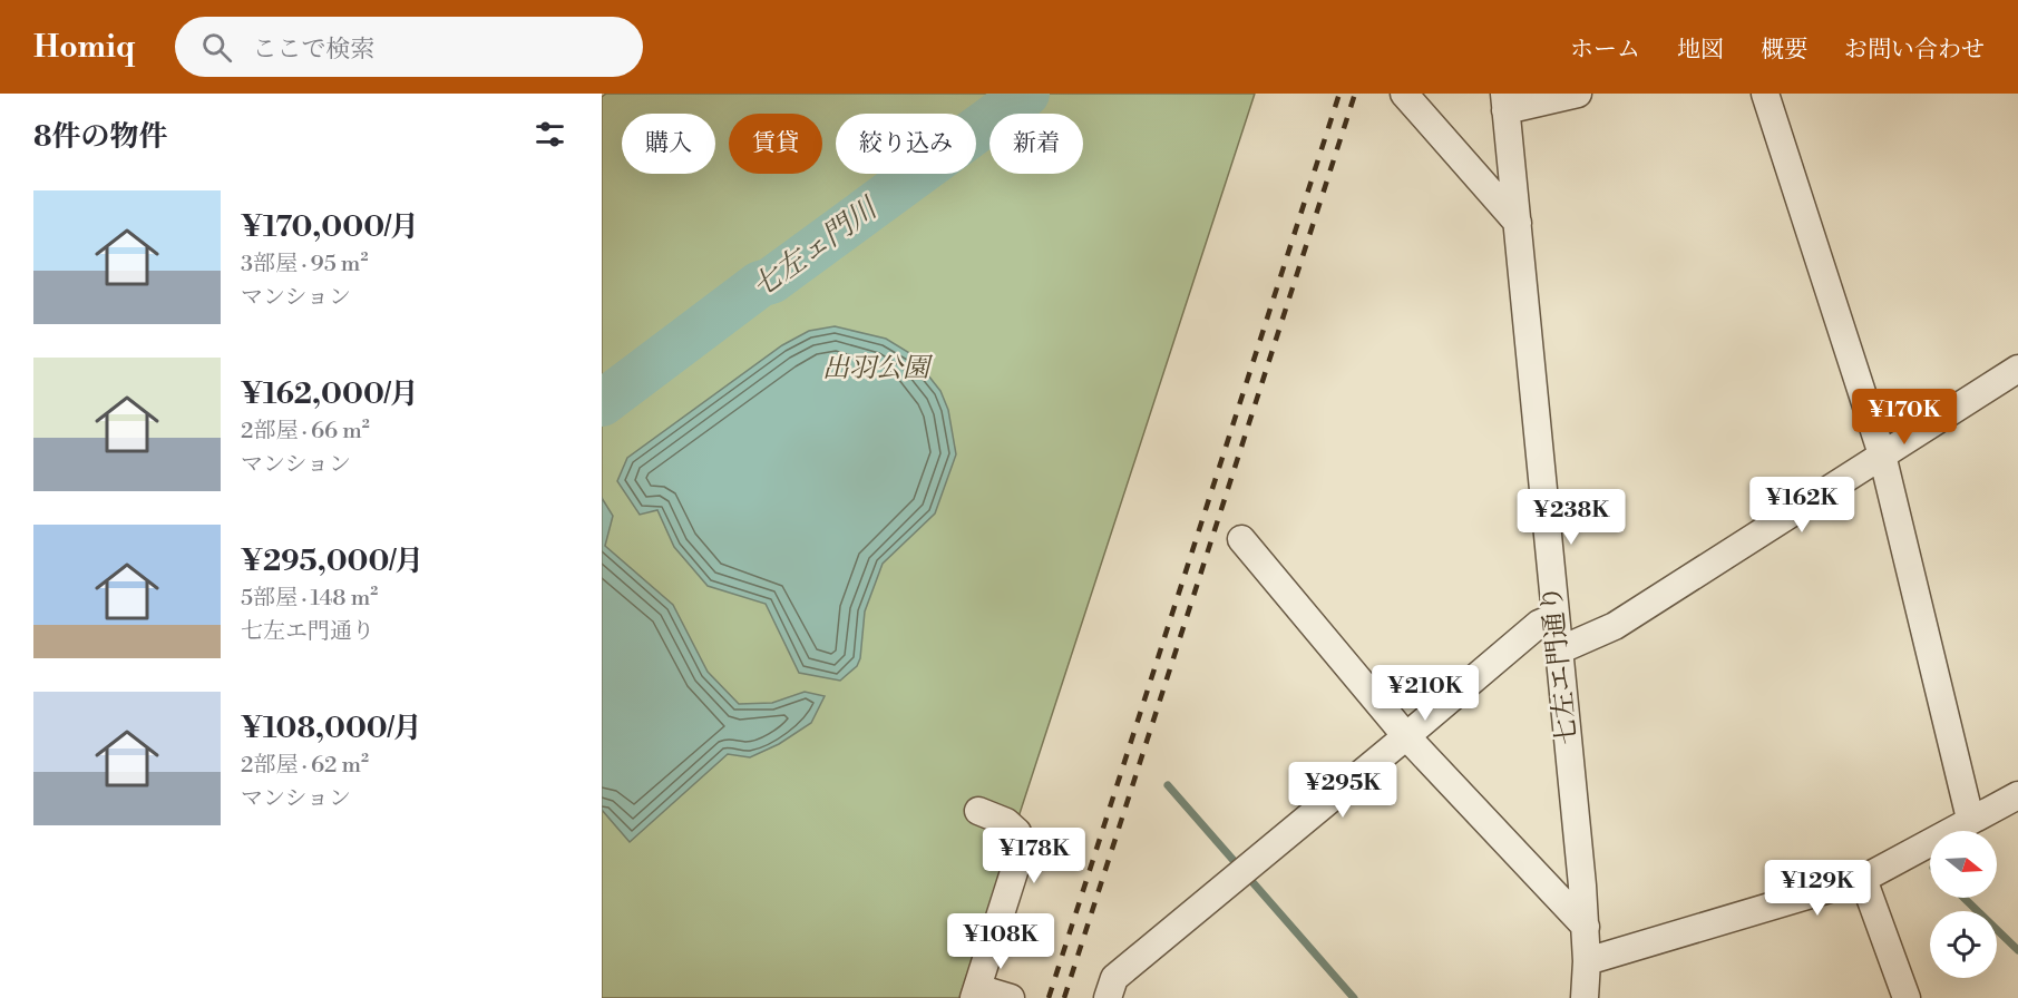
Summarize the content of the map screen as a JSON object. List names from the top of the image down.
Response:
{
  "streets": {
    "street": ["七左エ門通り"]
  },
  "water": ["七左ェ門川"],
  "parks": ["出羽公園"],
  "north": "right",
  "page": {
    "header": "Homiq",
    "search": "ここで検索",
    "nav": [
      "ホーム",
      "地図",
      "概要",
      "お問い合わせ"
    ],
    "heading": "8件の物件",
    "chip": [
      "購入",
      "賃貸",
      "絞り込み",
      "新着"
    ],
    "list": [
      {
        "name": "¥170,000/月",
        "note": "3部屋 · 95 m² · マンション"
      },
      {
        "name": "¥162,000/月",
        "note": "2部屋 · 66 m² · マンション"
      },
      {
        "name": "¥295,000/月",
        "note": "5部屋 · 148 m² · 七左エ門通り"
      },
      {
        "name": "¥108,000/月",
        "note": "2部屋 · 62 m² · マンション"
      }
    ],
    "price": [
      "¥170K",
      "¥162K",
      "¥238K",
      "¥210K",
      "¥295K",
      "¥178K",
      "¥129K",
      "¥108K"
    ]
  }
}
